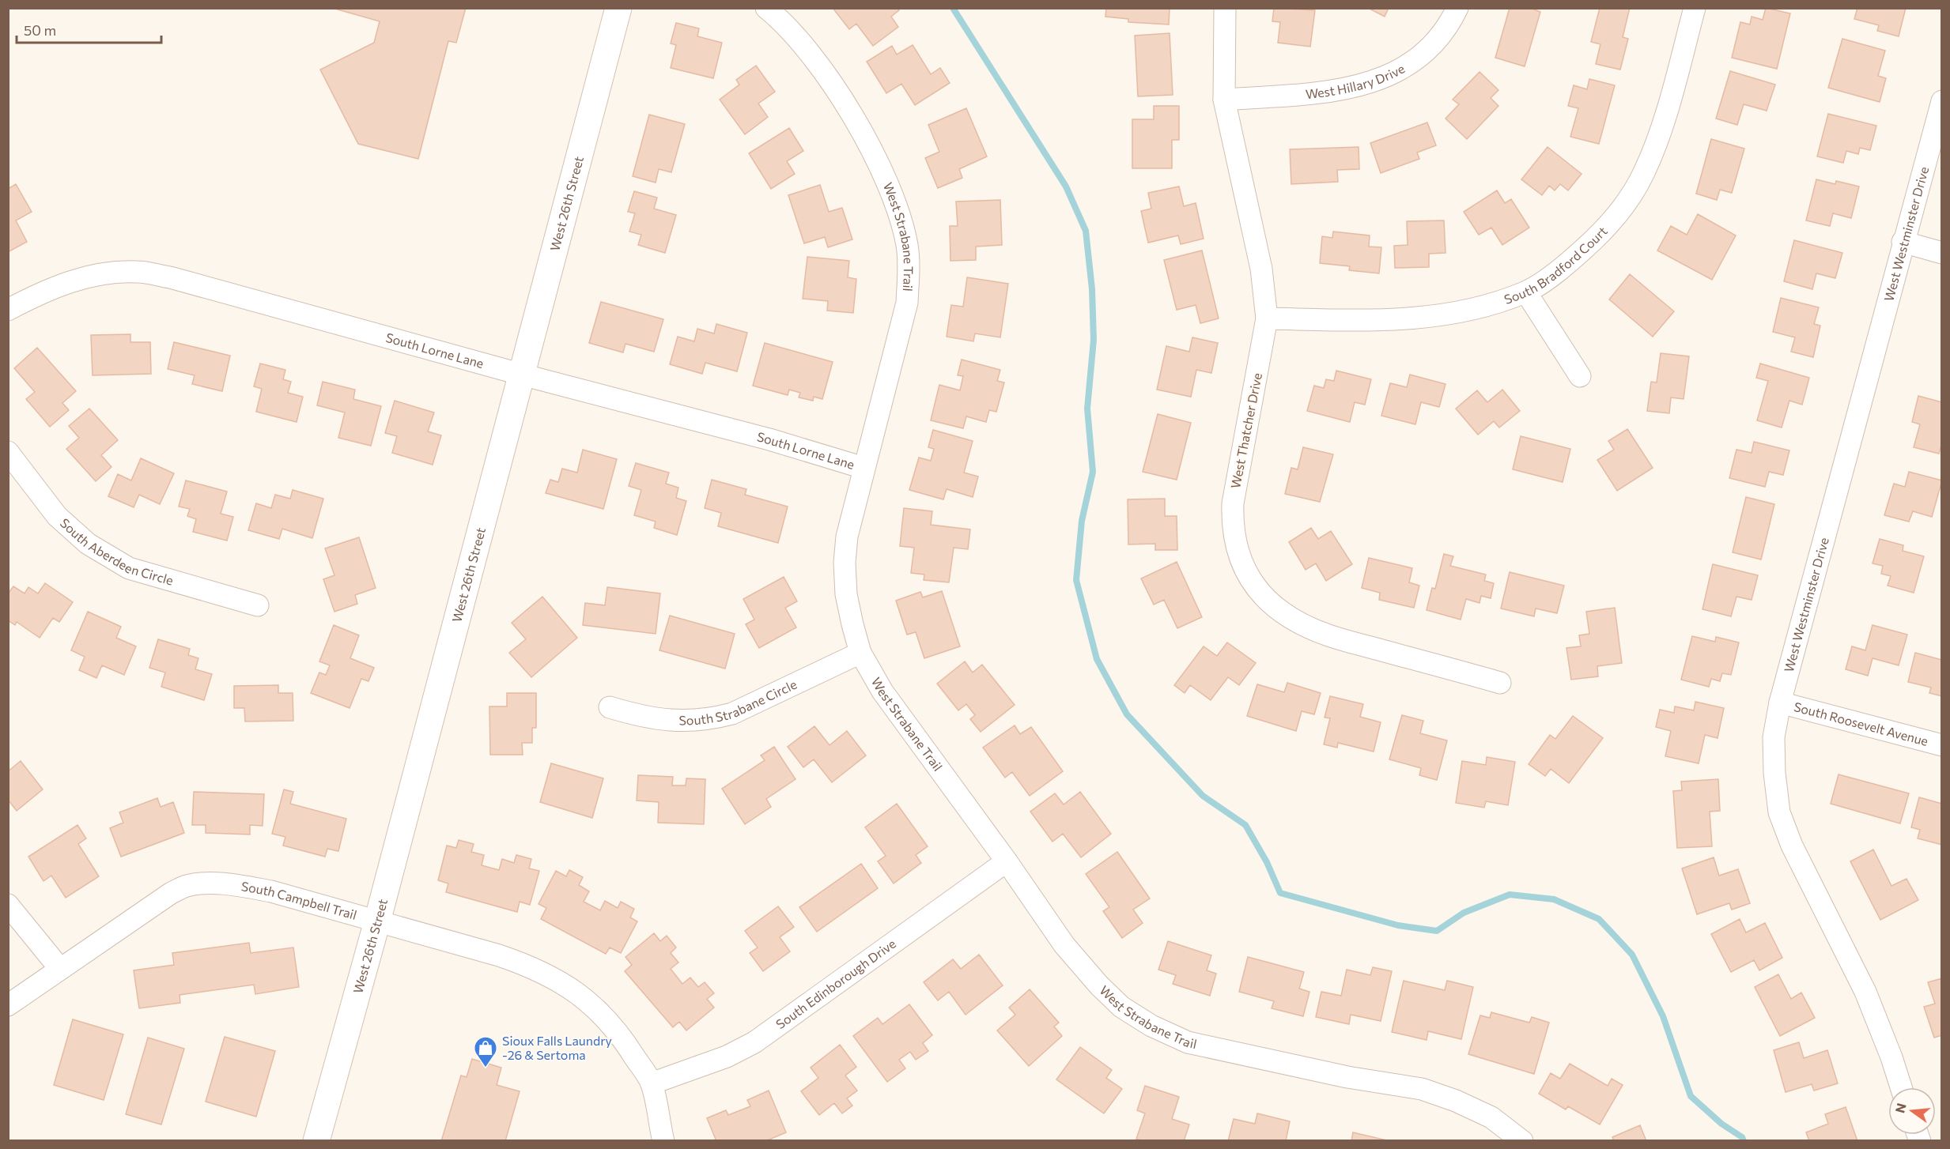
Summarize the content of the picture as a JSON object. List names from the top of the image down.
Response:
{
  "streets": {
    "main road": ["West 26th Street"],
    "street": [
      "West Hillary Drive",
      "West Westminster Drive",
      "West Strabane Trail",
      "South Bradford Court",
      "South Lorne Lane",
      "West Thatcher Drive",
      "South Aberdeen Circle",
      "South Strabane Circle",
      "South Roosevelt Avenue",
      "South Campbell Trail",
      "South Edinborough Drive"
    ]
  },
  "crossings": [
    ["West Hillary Drive", "West Thatcher Drive"],
    ["West 26th Street", "South Lorne Lane"],
    ["West 26th Street", "South Campbell Trail"],
    ["West Westminster Drive", "South Roosevelt Avenue"],
    ["West Strabane Trail", "South Lorne Lane"],
    ["West Strabane Trail", "South Strabane Circle"],
    ["West Strabane Trail", "South Edinborough Drive"],
    ["South Bradford Court", "West Thatcher Drive"],
    ["South Campbell Trail", "South Edinborough Drive"]
  ],
  "places": {
    "shop": ["Sioux Falls Laundry -26 & Sertoma"]
  },
  "scale_bar": "50 m",
  "north": "left"
}
